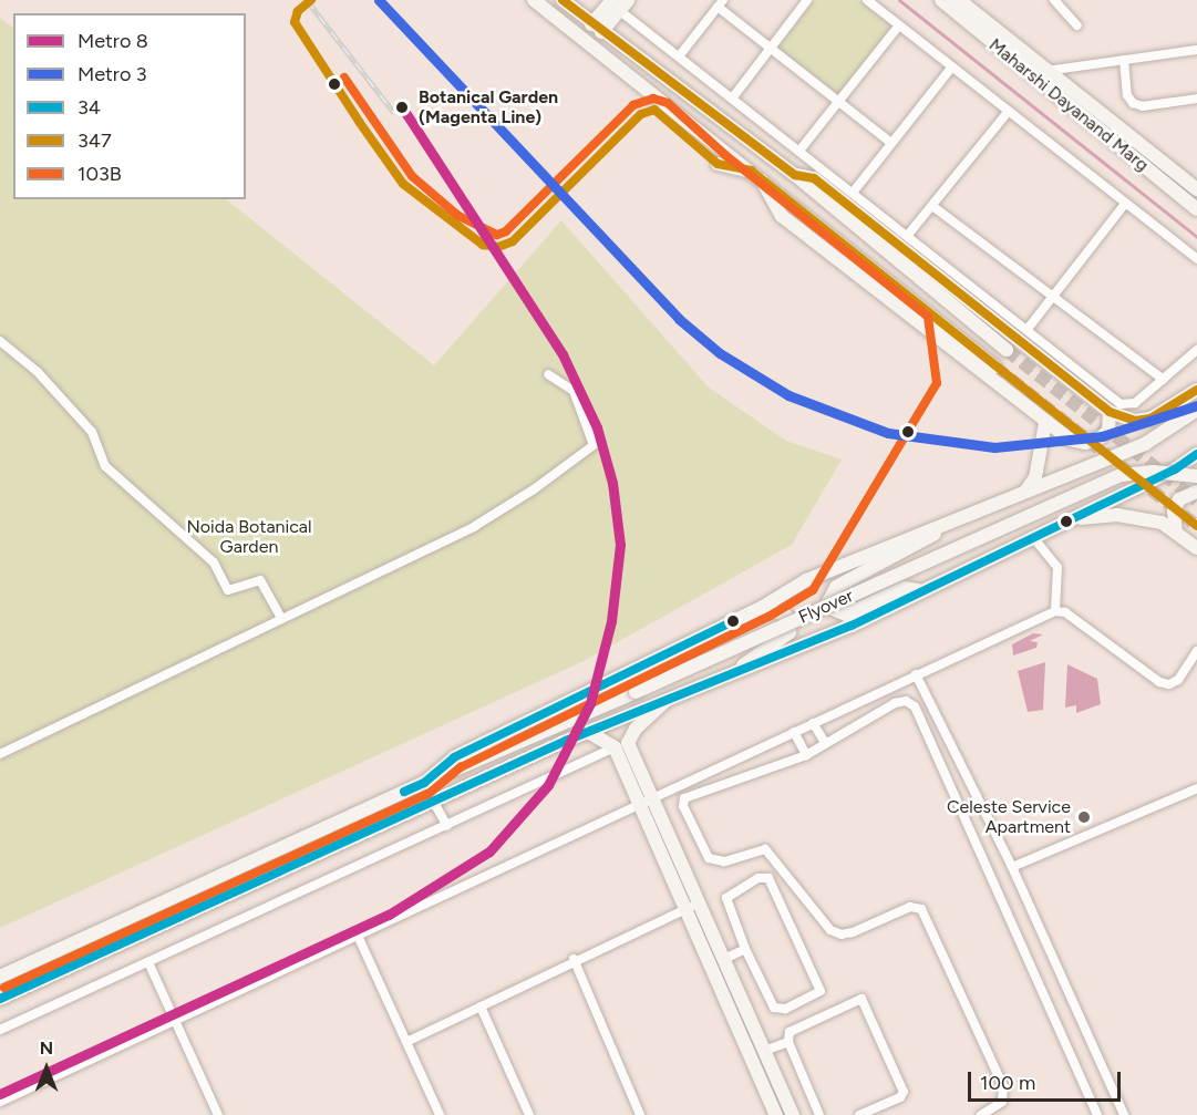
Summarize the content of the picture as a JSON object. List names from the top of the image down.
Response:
{
  "streets": {
    "main road": ["Maharshi Dayanand Marg", "Flyover"]
  },
  "parks": ["Noida Botanical Garden"],
  "places": ["Botanical Garden (Magenta Line)", "Celeste Service Apartment"],
  "lines": [
    "metro line 3",
    "transit line 347",
    "transit line 103B",
    "metro line 8",
    "transit line 34"
  ],
  "legend": [
    "Metro 8",
    "Metro 3",
    "34",
    "347",
    "103B"
  ],
  "scale_bar": "100 m",
  "north": "top"
}
